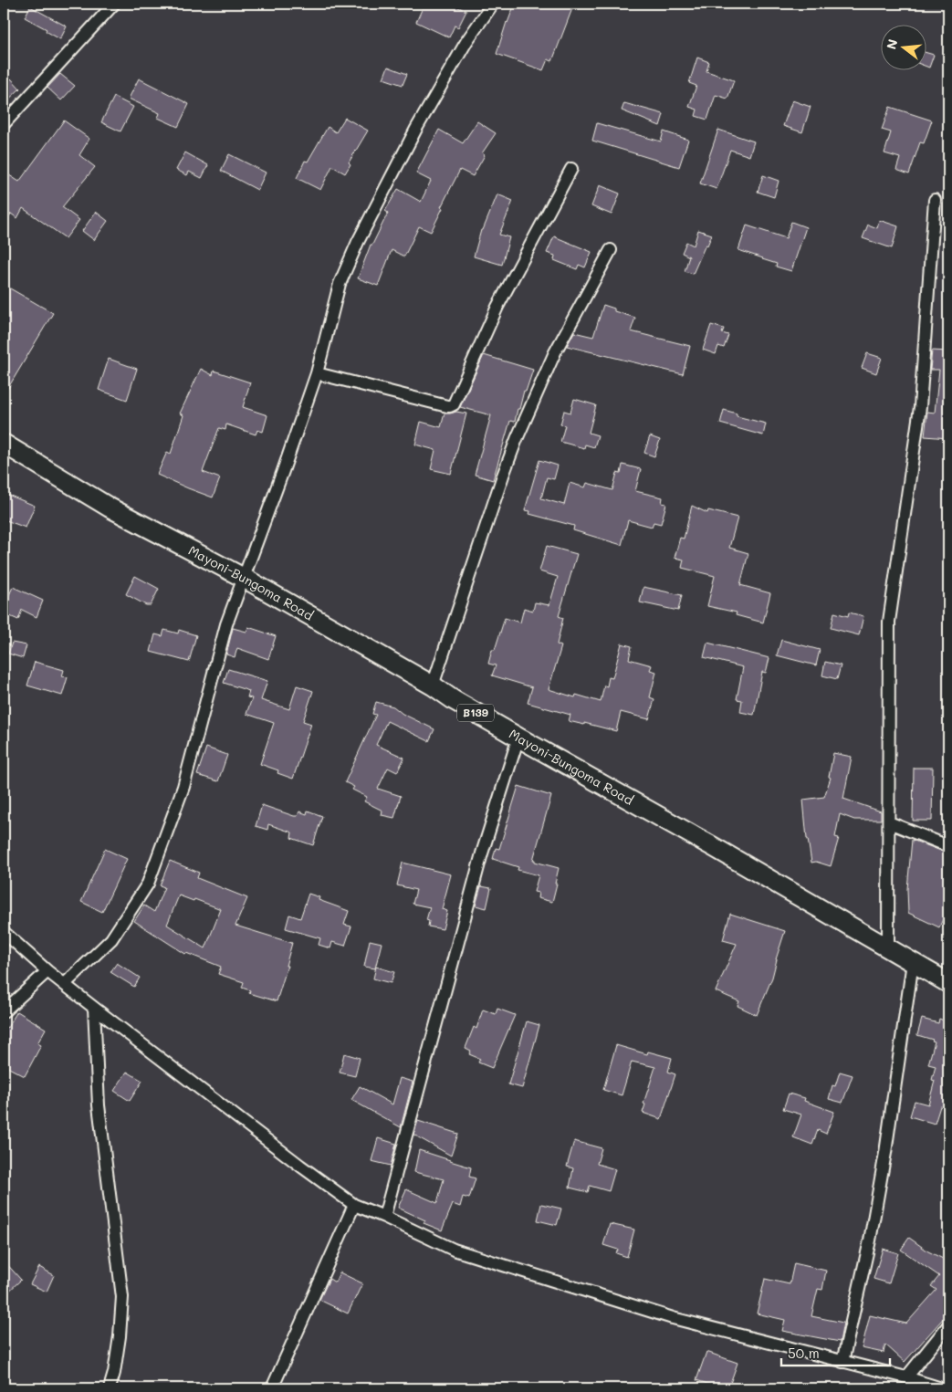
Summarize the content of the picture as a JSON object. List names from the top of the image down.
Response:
{
  "streets": {
    "main road": ["Mayoni-Bungoma Road", "B139"]
  },
  "scale_bar": "50 m",
  "north": "left"
}
